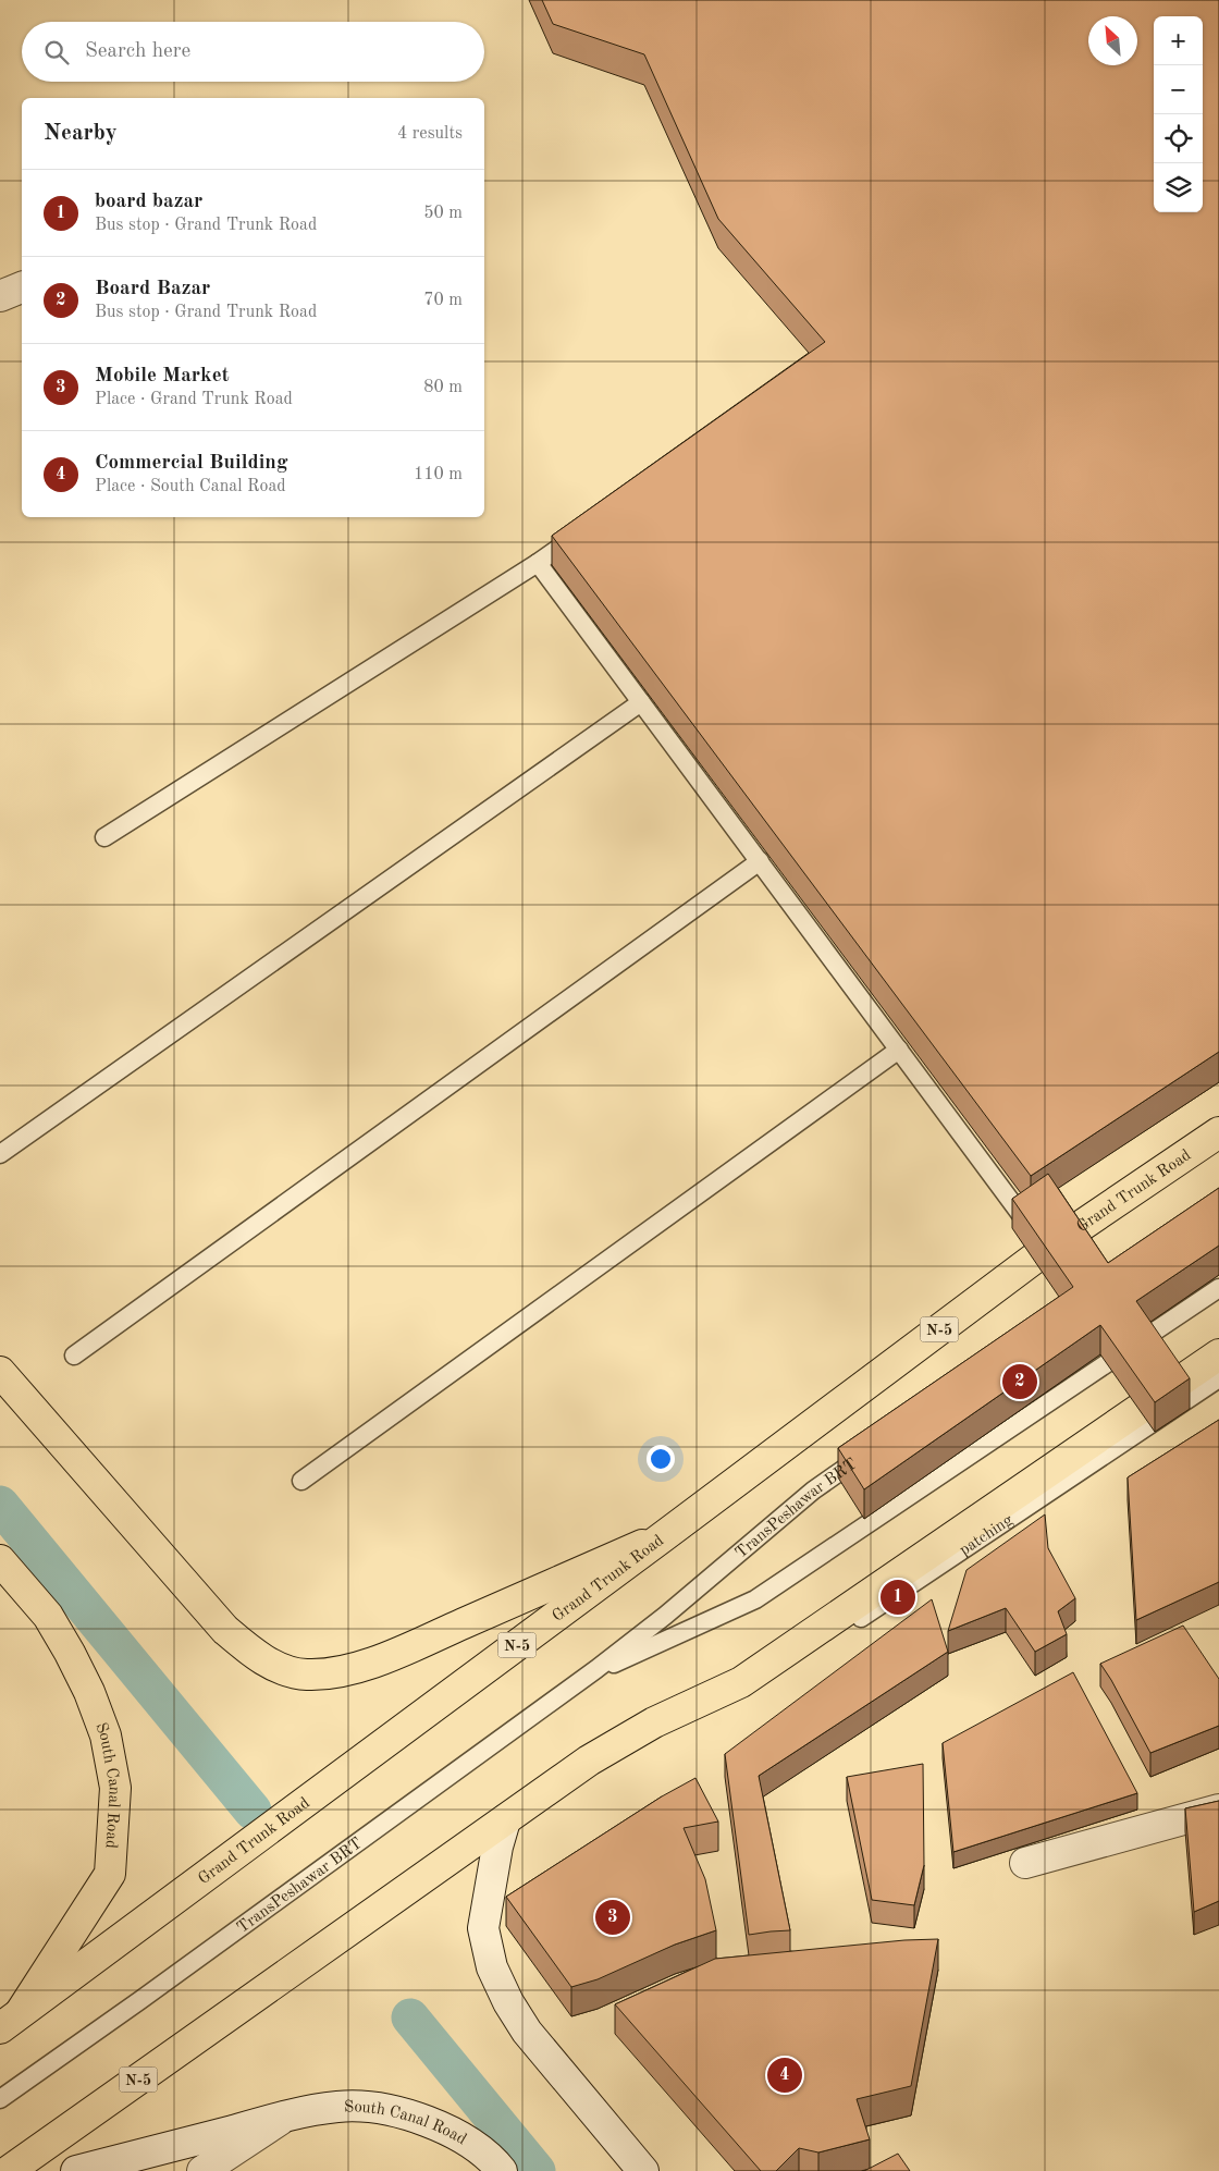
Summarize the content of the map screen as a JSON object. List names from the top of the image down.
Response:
{
  "streets": {
    "main road": ["Grand Trunk Road", "N-5", "South Canal Road"],
    "lane": ["TransPeshawar BRT", "patching"]
  },
  "crossings": [
    ["Grand Trunk Road", "South Canal Road"]
  ],
  "north": "top left",
  "page": {
    "map_buttons": ["+", "−"],
    "search": "Search here",
    "heading": ["Nearby", "4 results"],
    "list": [
      {
        "mark": "1",
        "name": "board bazar",
        "note": "Bus stop · Grand Trunk Road",
        "value": "50 m"
      },
      {
        "mark": "2",
        "name": "Board Bazar",
        "note": "Bus stop · Grand Trunk Road",
        "value": "70 m"
      },
      {
        "mark": "3",
        "name": "Mobile Market",
        "note": "Place · Grand Trunk Road",
        "value": "80 m"
      },
      {
        "mark": "4",
        "name": "Commercial Building",
        "note": "Place · South Canal Road",
        "value": "110 m"
      }
    ],
    "pins": [
      "2",
      "1",
      "3",
      "4"
    ]
  }
}
